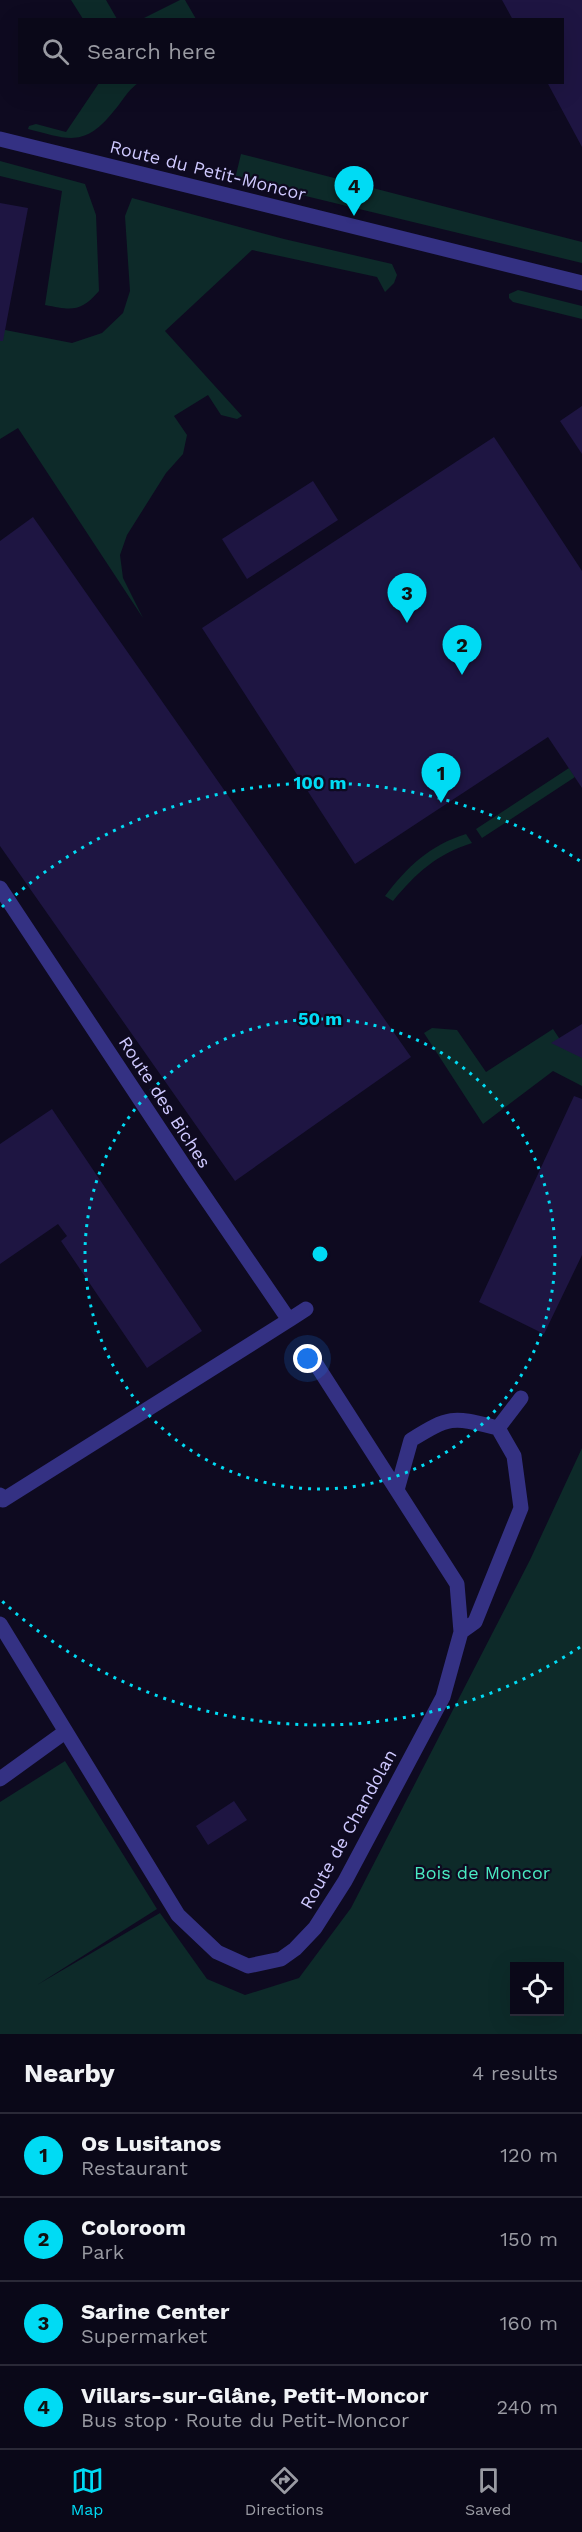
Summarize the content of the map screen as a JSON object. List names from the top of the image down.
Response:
{
  "streets": {
    "street": ["Route du Petit-Moncor", "Route des Biches", "Route de Chandolan"]
  },
  "parks": ["Bois de Moncor"],
  "page": {
    "search": "Search here",
    "pins": [
      "4",
      "3",
      "2",
      "1"
    ],
    "heading": ["Nearby", "4 results"],
    "list": [
      {
        "mark": "1",
        "name": "Os Lusitanos",
        "note": "Restaurant",
        "value": "120 m"
      },
      {
        "mark": "2",
        "name": "Coloroom",
        "note": "Park",
        "value": "150 m"
      },
      {
        "mark": "3",
        "name": "Sarine Center",
        "note": "Supermarket",
        "value": "160 m"
      },
      {
        "mark": "4",
        "name": "Villars-sur-Glâne, Petit-Moncor",
        "note": "Bus stop · Route du Petit-Moncor",
        "value": "240 m"
      }
    ],
    "nav": ["Map", "Directions", "Saved"]
  },
  "rings": ["100 m", "50 m"]
}
